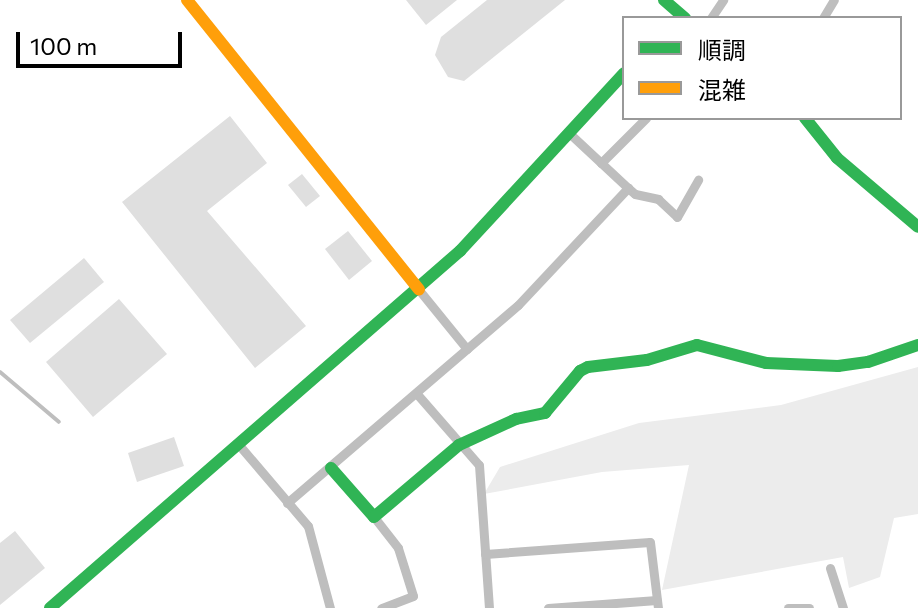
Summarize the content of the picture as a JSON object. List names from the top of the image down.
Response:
{
  "legend": ["順調", "混雑"],
  "scale_bar": "100 m"
}
